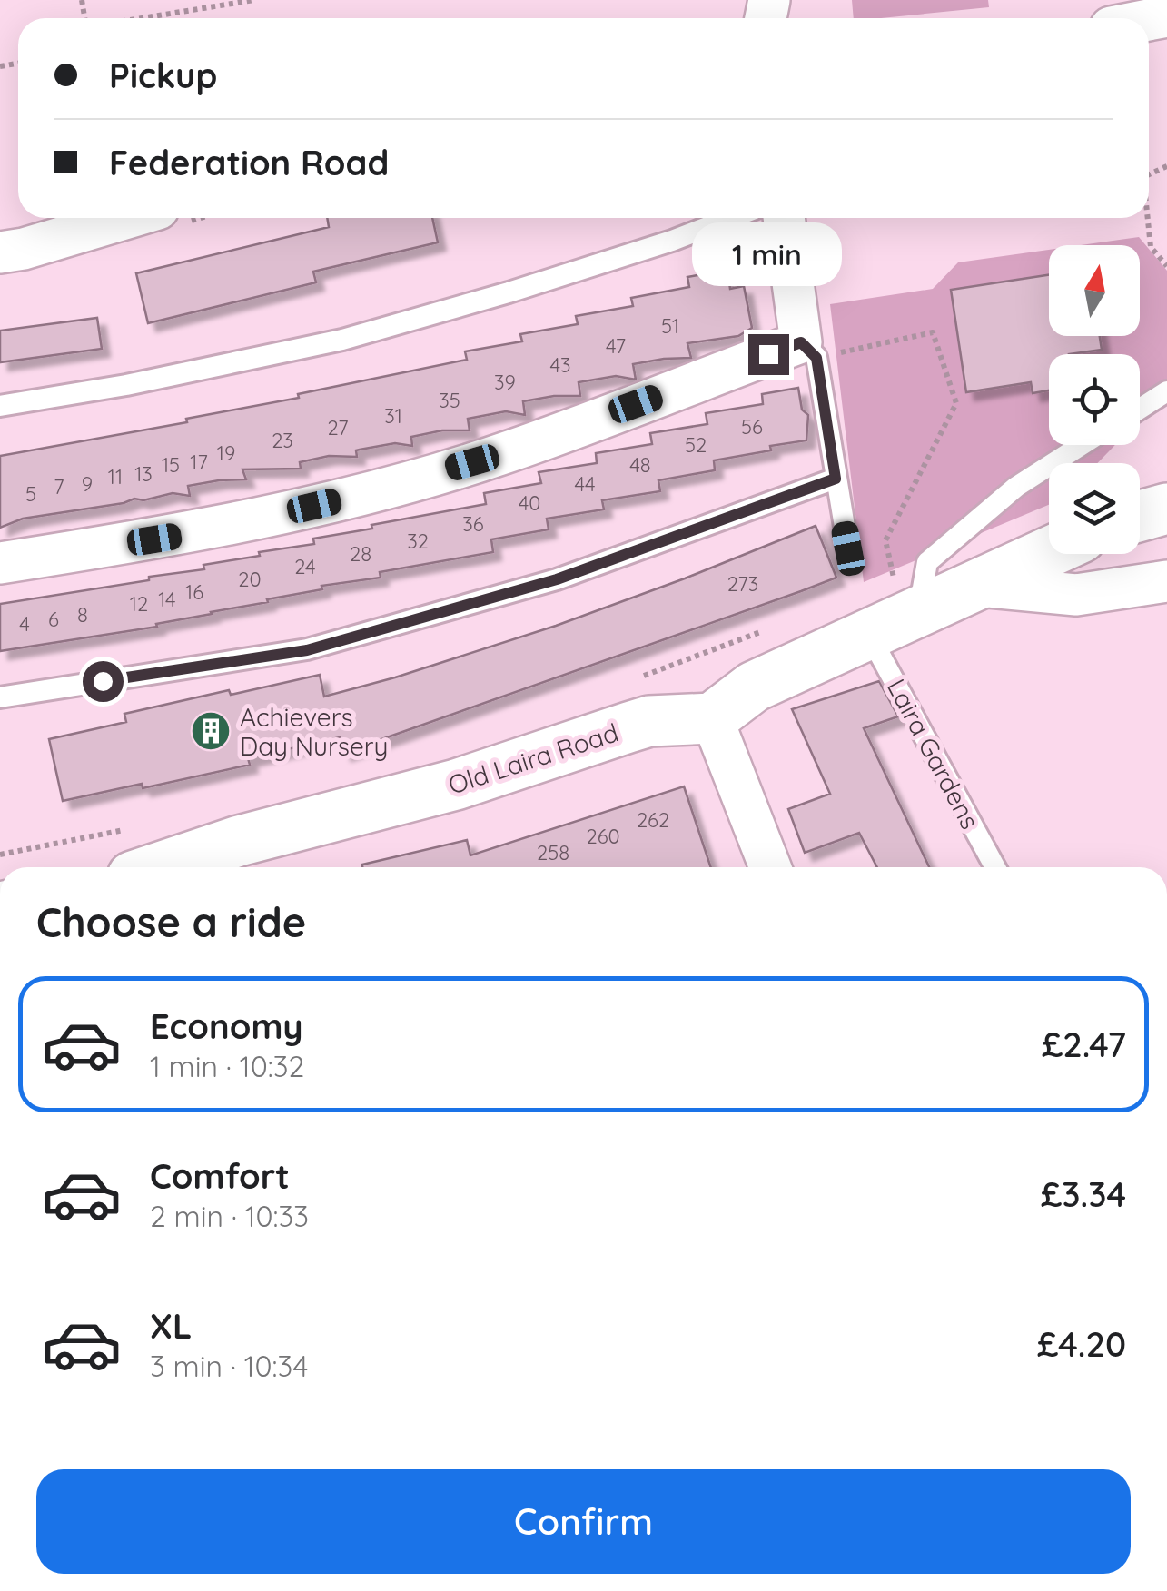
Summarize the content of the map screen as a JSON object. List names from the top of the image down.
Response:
{
  "streets": {
    "main road": ["Old Laira Road"],
    "lane": ["Laira Gardens"]
  },
  "places": {
    "building": ["Achievers Day Nursery"]
  },
  "house_numbers": [
    "51",
    "47",
    "43",
    "39",
    "35",
    "31",
    "56",
    "27",
    "23",
    "52",
    "19",
    "17",
    "15",
    "48",
    "13",
    "11",
    "9",
    "44",
    "7",
    "5",
    "40",
    "36",
    "32",
    "28",
    "24",
    "20",
    "273",
    "16",
    "14",
    "12",
    "8",
    "6",
    "4",
    "262",
    "260",
    "258"
  ],
  "north": "top",
  "page": {
    "banner": ["Pickup", "Federation Road"],
    "bubble": "1 min",
    "heading": "Choose a ride",
    "list": [
      {
        "name": "Economy",
        "note": "1 min · 10:32",
        "value": "£2.47"
      },
      {
        "name": "Comfort",
        "note": "2 min · 10:33",
        "value": "£3.34"
      },
      {
        "name": "XL",
        "note": "3 min · 10:34",
        "value": "£4.20"
      }
    ],
    "buttons": "Confirm"
  }
}
